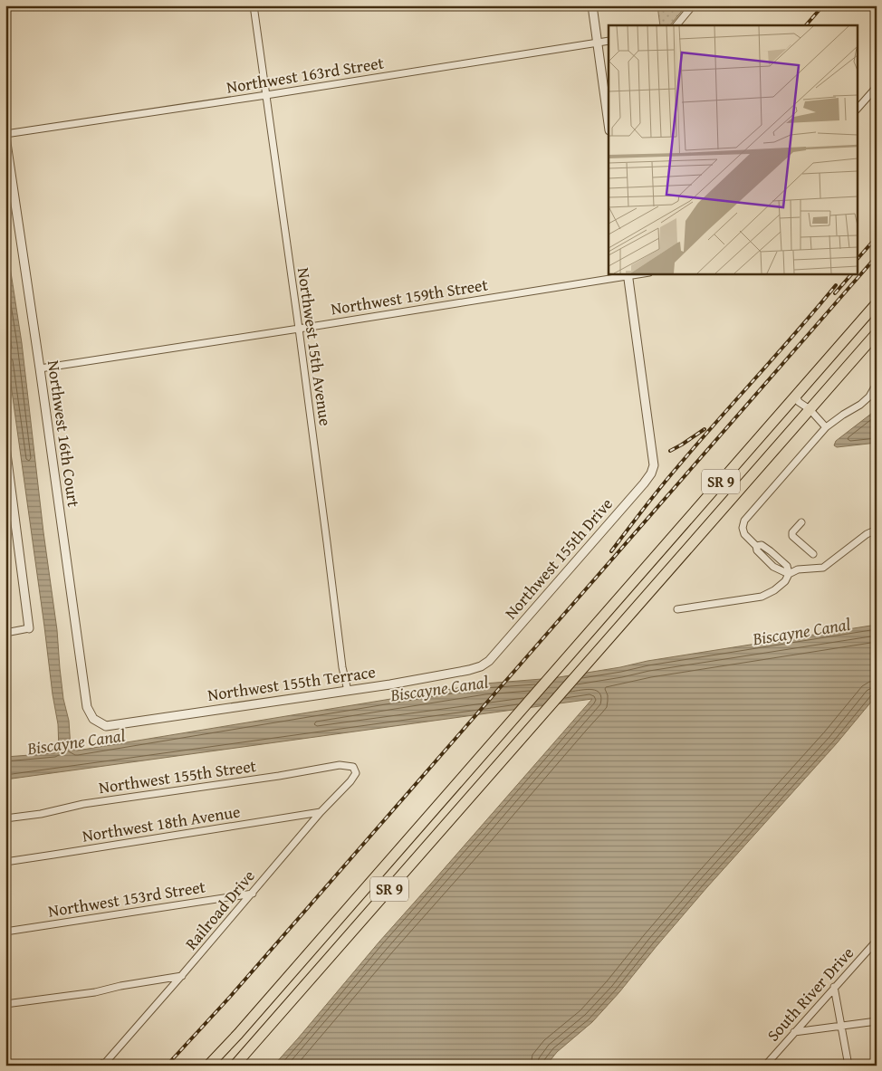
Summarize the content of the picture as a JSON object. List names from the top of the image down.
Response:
{
  "streets": {
    "main road": ["SR 9"],
    "street": [
      "Northwest 163rd Street",
      "Northwest 159th Street",
      "Northwest 15th Avenue",
      "Northwest 16th Court",
      "Northwest 155th Drive",
      "Northwest 155th Terrace",
      "Northwest 155th Street",
      "Northwest 18th Avenue",
      "Northwest 153rd Street",
      "Railroad Drive",
      "South River Drive"
    ]
  },
  "crossings": [
    ["Northwest 163rd Street", "Northwest 15th Avenue"],
    ["Northwest 163rd Street", "Northwest 16th Court"],
    ["Northwest 159th Street", "Northwest 15th Avenue"],
    ["Northwest 159th Street", "Northwest 16th Court"],
    ["Northwest 159th Street", "Northwest 155th Drive"],
    ["Northwest 15th Avenue", "Northwest 155th Terrace"],
    ["Northwest 16th Court", "Northwest 155th Terrace"],
    ["Northwest 155th Drive", "Northwest 155th Terrace"],
    ["Northwest 155th Street", "Railroad Drive"],
    ["Northwest 18th Avenue", "Railroad Drive"],
    ["Northwest 153rd Street", "Railroad Drive"]
  ],
  "water": ["Biscayne Canal"]
}
